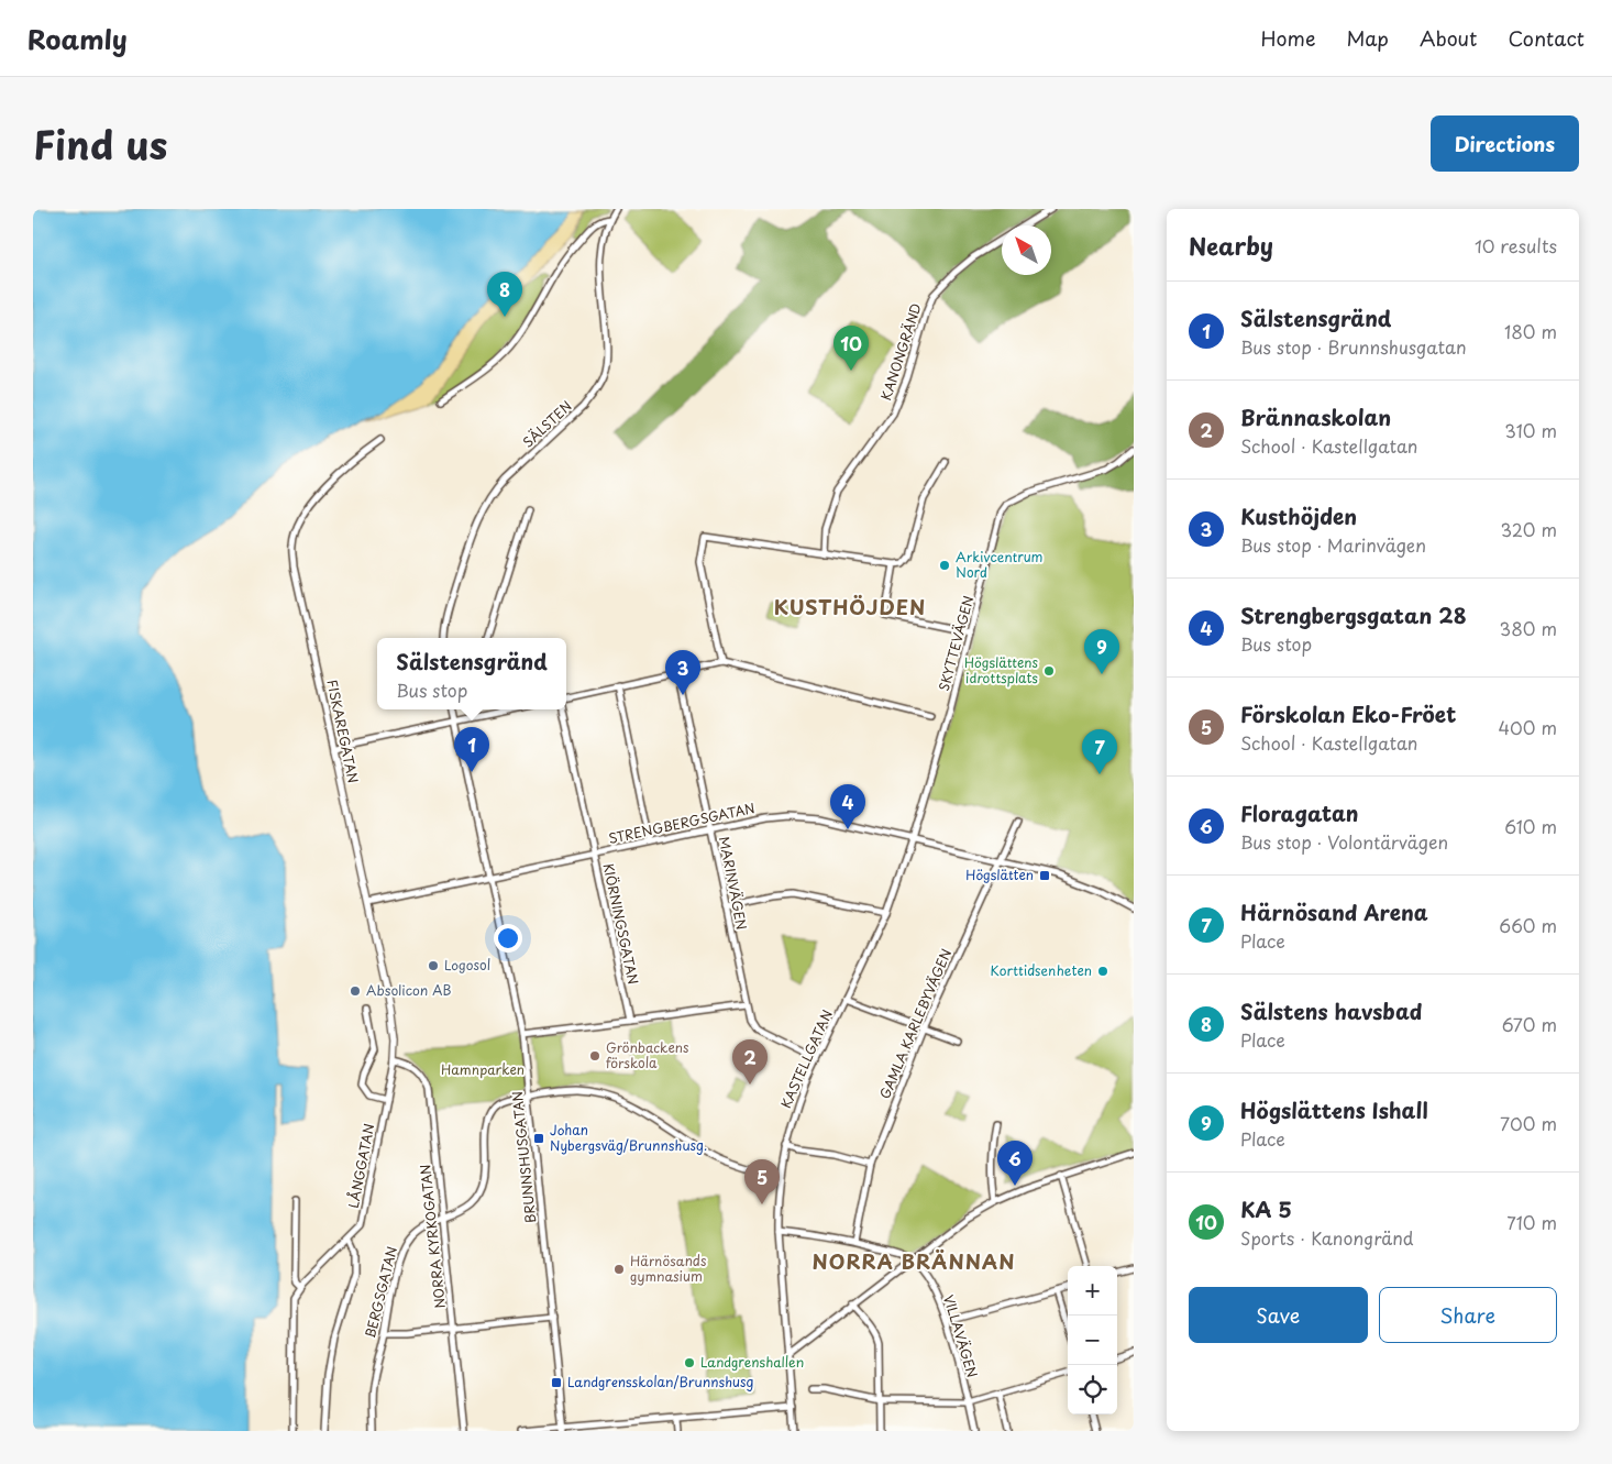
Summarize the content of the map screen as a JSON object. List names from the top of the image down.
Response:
{
  "streets": {
    "street": [
      "KANONGRÄND",
      "SÄLSTEN",
      "SKYTTEVÄGEN",
      "FISKAREGATAN",
      "STRENGBERGSGATAN",
      "MARINVÄGEN",
      "KIÖRNINGSGATAN",
      "GAMLA KARLEBYVÄGEN",
      "KASTELLGATAN",
      "BRUNNSHUSGATAN",
      "LÅNGGATAN",
      "NORRA KYRKOGATAN",
      "BERGSGATAN",
      "VILLAVÄGEN"
    ]
  },
  "crossings": [
    ["SKYTTEVÄGEN", "STRENGBERGSGATAN"],
    ["SKYTTEVÄGEN", "KASTELLGATAN"],
    ["FISKAREGATAN", "STRENGBERGSGATAN"],
    ["FISKAREGATAN", "LÅNGGATAN"],
    ["FISKAREGATAN", "NORRA KYRKOGATAN"],
    ["STRENGBERGSGATAN", "MARINVÄGEN"],
    ["STRENGBERGSGATAN", "KIÖRNINGSGATAN"],
    ["STRENGBERGSGATAN", "GAMLA KARLEBYVÄGEN"],
    ["STRENGBERGSGATAN", "KASTELLGATAN"],
    ["STRENGBERGSGATAN", "BRUNNSHUSGATAN"],
    ["MARINVÄGEN", "KASTELLGATAN"],
    ["BRUNNSHUSGATAN", "BERGSGATAN"],
    ["LÅNGGATAN", "NORRA KYRKOGATAN"],
    ["NORRA KYRKOGATAN", "BERGSGATAN"]
  ],
  "districts": ["KUSTHÖJDEN", "NORRA BRÄNNAN"],
  "parks": ["Hamnparken"],
  "places": {
    "other": [
      "Arkivcentrum Nord",
      "Högslättens idrottsplats",
      "Logosol",
      "Korttidsenheten",
      "Absolicon AB",
      "Grönbackens förskola",
      "Härnösands gymnasium",
      "Landgrenshallen"
    ],
    "transit": ["Högslätten", "Johan Nybergsväg/Brunnshusg.", "Landgrensskolan/Brunnshusg"]
  },
  "north": "top left",
  "page": {
    "header": "Roamly",
    "nav": [
      "Home",
      "Map",
      "About",
      "Contact"
    ],
    "title": "Find us",
    "buttons": [
      "Directions",
      ["Save", "Share"]
    ],
    "heading": ["Nearby", "10 results"],
    "pins": [
      "8",
      "10",
      "9",
      "3",
      "1",
      "7",
      "4",
      "2",
      "6",
      "5"
    ],
    "list": [
      {
        "mark": "1",
        "name": "Sälstensgränd",
        "note": "Bus stop · Brunnshusgatan",
        "value": "180 m"
      },
      {
        "mark": "2",
        "name": "Brännaskolan",
        "note": "School · Kastellgatan",
        "value": "310 m"
      },
      {
        "mark": "3",
        "name": "Kusthöjden",
        "note": "Bus stop · Marinvägen",
        "value": "320 m"
      },
      {
        "mark": "4",
        "name": "Strengbergsgatan 28",
        "note": "Bus stop",
        "value": "380 m"
      },
      {
        "mark": "5",
        "name": "Förskolan Eko-Fröet",
        "note": "School · Kastellgatan",
        "value": "400 m"
      },
      {
        "mark": "6",
        "name": "Floragatan",
        "note": "Bus stop · Volontärvägen",
        "value": "610 m"
      },
      {
        "mark": "7",
        "name": "Härnösand Arena",
        "note": "Place",
        "value": "660 m"
      },
      {
        "mark": "8",
        "name": "Sälstens havsbad",
        "note": "Place",
        "value": "670 m"
      },
      {
        "mark": "9",
        "name": "Högslättens Ishall",
        "note": "Place",
        "value": "700 m"
      },
      {
        "mark": "10",
        "name": "KA 5",
        "note": "Sports · Kanongränd",
        "value": "710 m"
      }
    ],
    "popup": ["Sälstensgränd", "Bus stop"],
    "map_buttons": ["+", "−"]
  }
}
